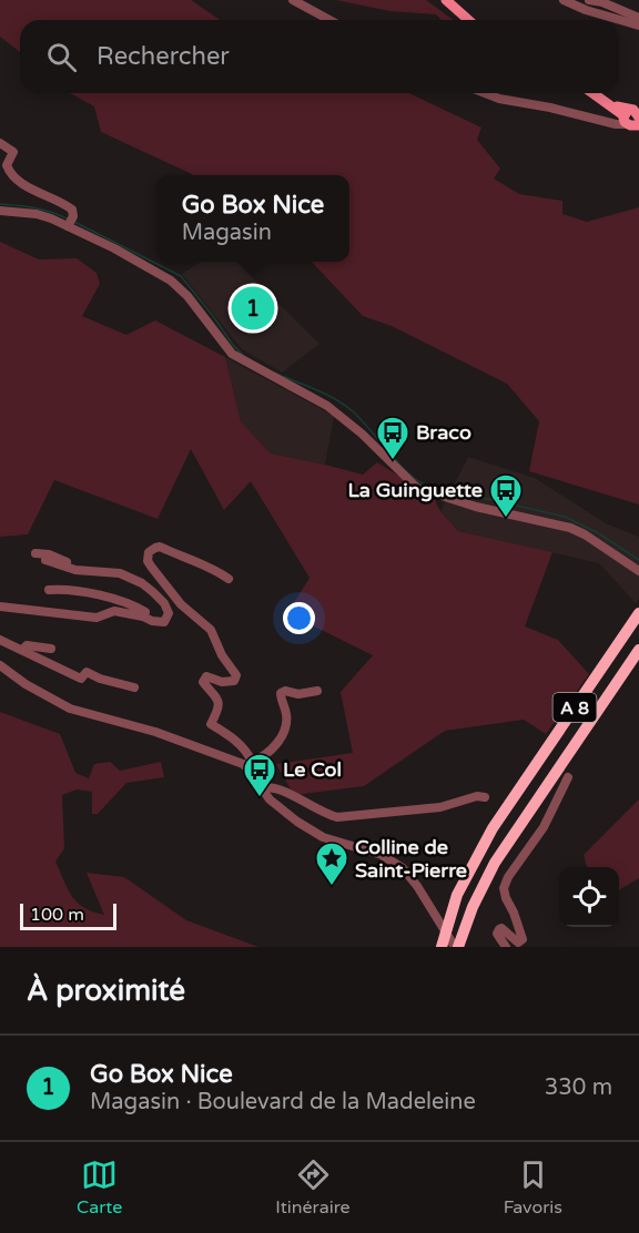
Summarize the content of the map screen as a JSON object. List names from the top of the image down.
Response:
{
  "streets": {
    "highway": ["A 8"]
  },
  "places": {
    "bus stop": ["Braco", "La Guinguette", "Le Col"],
    "place": ["Colline de Saint-Pierre"]
  },
  "scale_bar": "100 m",
  "page": {
    "search": "Rechercher",
    "popup": ["Go Box Nice", "Magasin"],
    "pins": "1",
    "scale": "100 m",
    "heading": "À proximité",
    "list": [
      {
        "mark": "1",
        "name": "Go Box Nice",
        "note": "Magasin · Boulevard de la Madeleine",
        "value": "330 m"
      }
    ],
    "nav": ["Carte", "Itinéraire", "Favoris"]
  }
}
